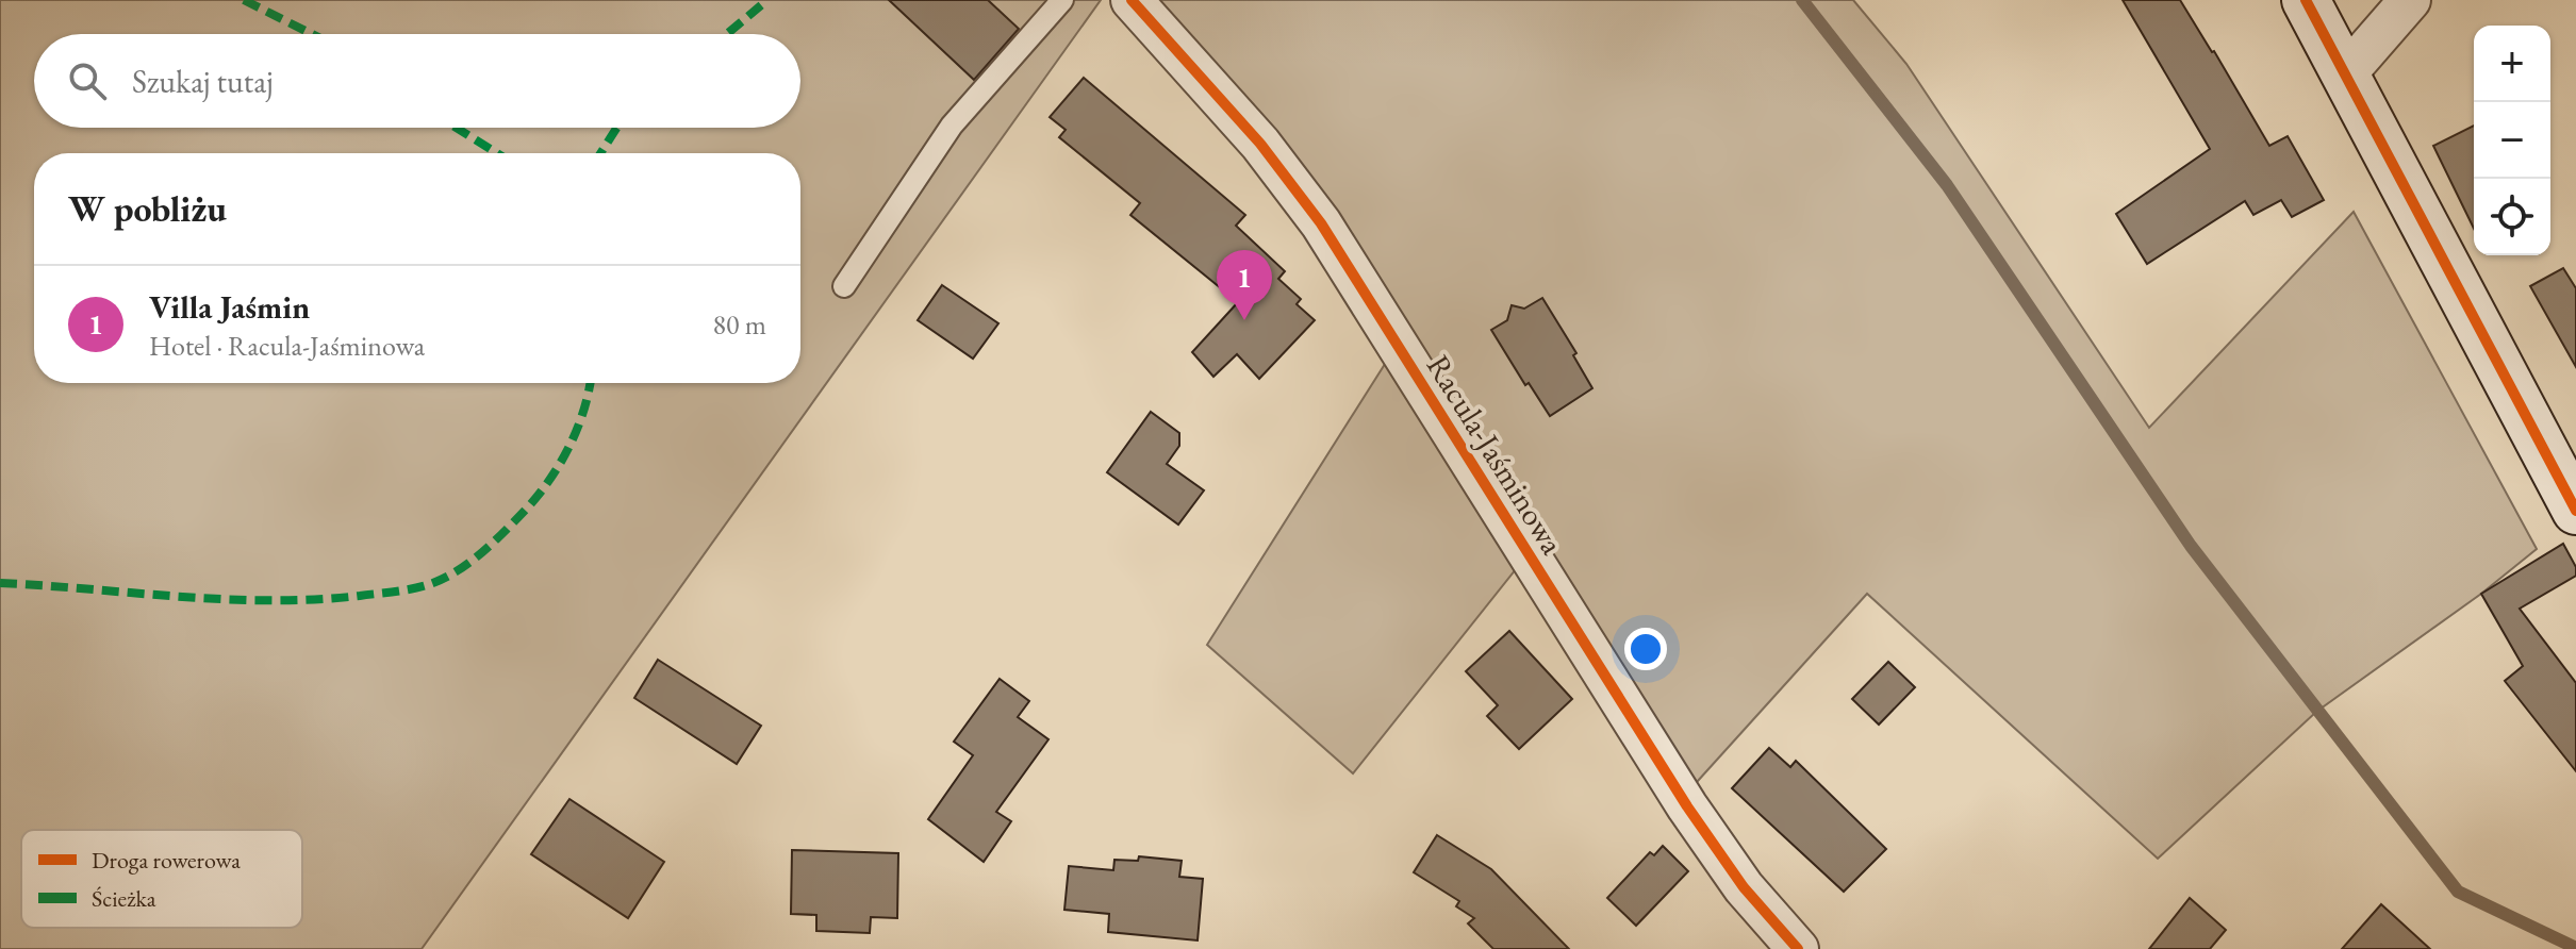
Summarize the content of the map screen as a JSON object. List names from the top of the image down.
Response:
{
  "streets": {
    "street": ["Racula-Jaśminowa"]
  },
  "legend": ["Droga rowerowa", "Ścieżka"],
  "page": {
    "map_buttons": ["+", "−"],
    "search": "Szukaj tutaj",
    "heading": "W pobliżu",
    "pins": "1",
    "list": [
      {
        "mark": "1",
        "name": "Villa Jaśmin",
        "note": "Hotel · Racula-Jaśminowa",
        "value": "80 m"
      }
    ]
  }
}
